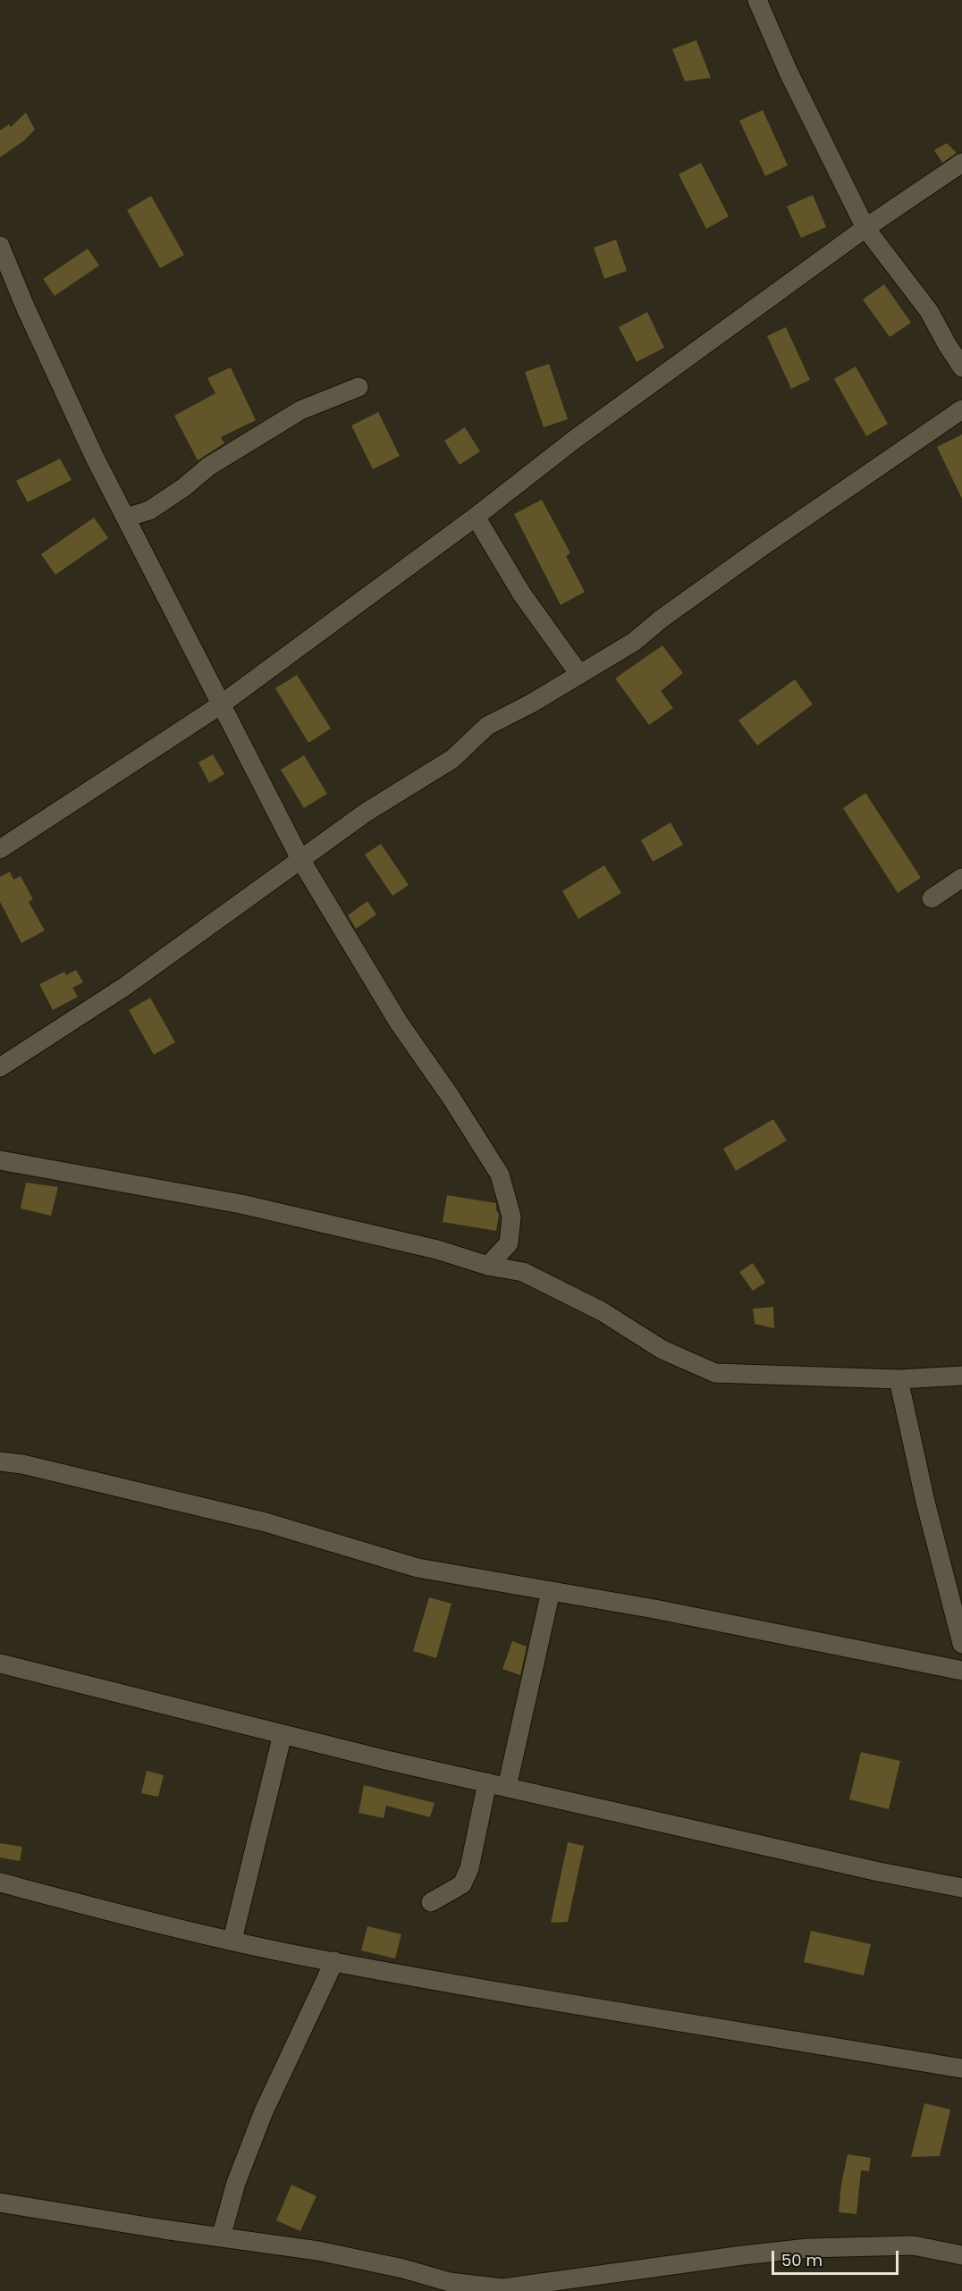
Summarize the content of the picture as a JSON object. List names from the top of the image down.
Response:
{
  "scale_bar": "50 m"
}
